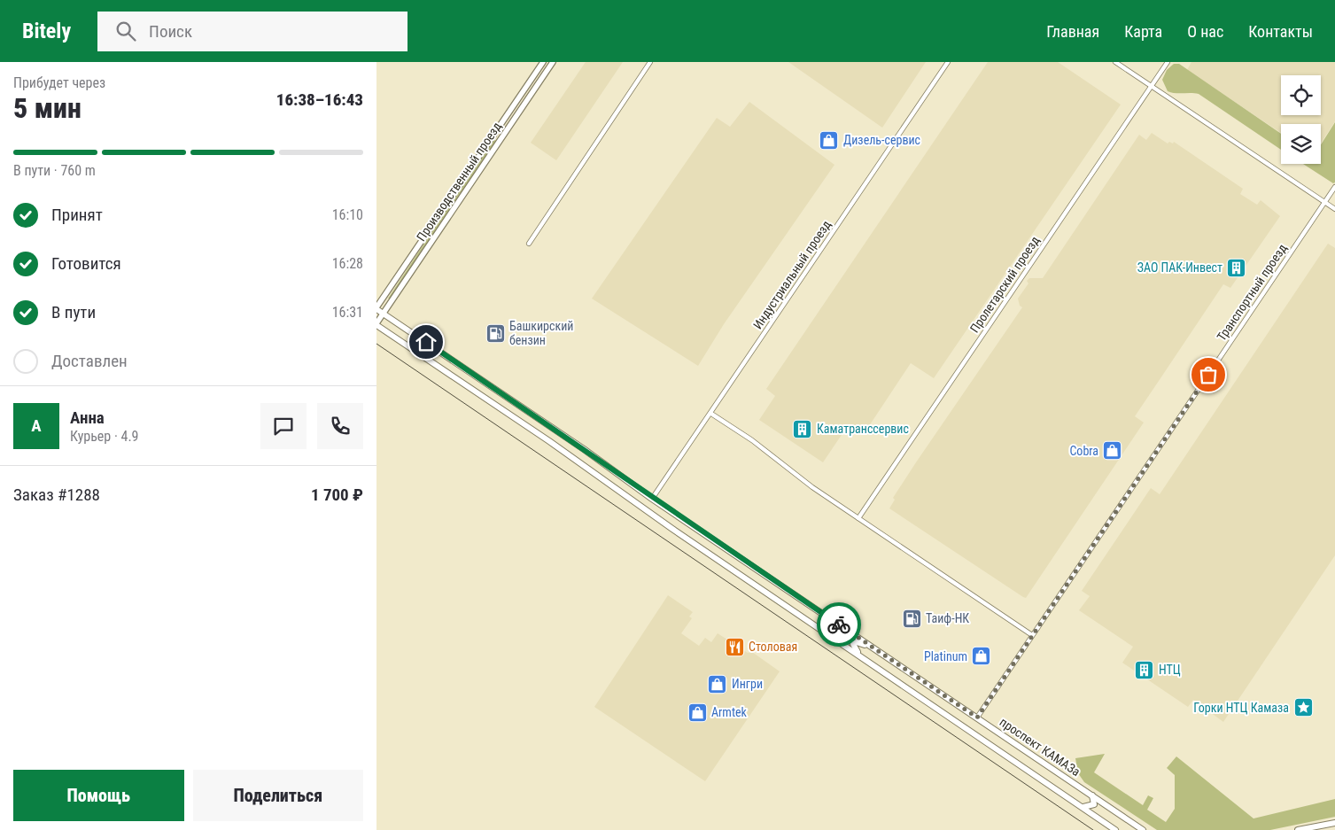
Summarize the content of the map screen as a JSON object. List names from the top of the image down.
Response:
{
  "streets": {
    "main road": ["проспект КАМАЗа"],
    "street": [
      "Производственный проезд",
      "Индустриальный проезд",
      "Пролетарский проезд",
      "Транспортный проезд"
    ]
  },
  "crossings": [
    ["Производственный проезд", "проспект КАМАЗа"],
    ["Индустриальный проезд", "проспект КАМАЗа"],
    ["Транспортный проезд", "проспект КАМАЗа"]
  ],
  "places": {
    "shop": [
      "Дизель-сервис",
      "Cobra",
      "Platinum",
      "Ингри",
      "Armtek"
    ],
    "building": ["ЗАО ПАК-Инвест", "Каматранссервис", "НТЦ"],
    "fuel station": ["Башкирский бензин", "Таиф-НК"],
    "restaurant": ["Столовая"],
    "place": ["Горки НТЦ Камаза"]
  },
  "page": {
    "header": "Bitely",
    "search": "Поиск",
    "nav": [
      "Главная",
      "Карта",
      "О нас",
      "Контакты"
    ],
    "heading": ["5 мин", "Прибудет через", "16:38–16:43"],
    "panel": [
      "Анна",
      "Курьер · 4.9",
      "Заказ #1288",
      "1 700 ₽"
    ],
    "bar": "В пути · 760 m",
    "list": [
      ["Принят", "16:10"],
      ["Готовится", "16:28"],
      ["В пути", "16:31"],
      "Доставлен"
    ],
    "round": "А",
    "buttons": ["Помощь", "Поделиться"]
  }
}
